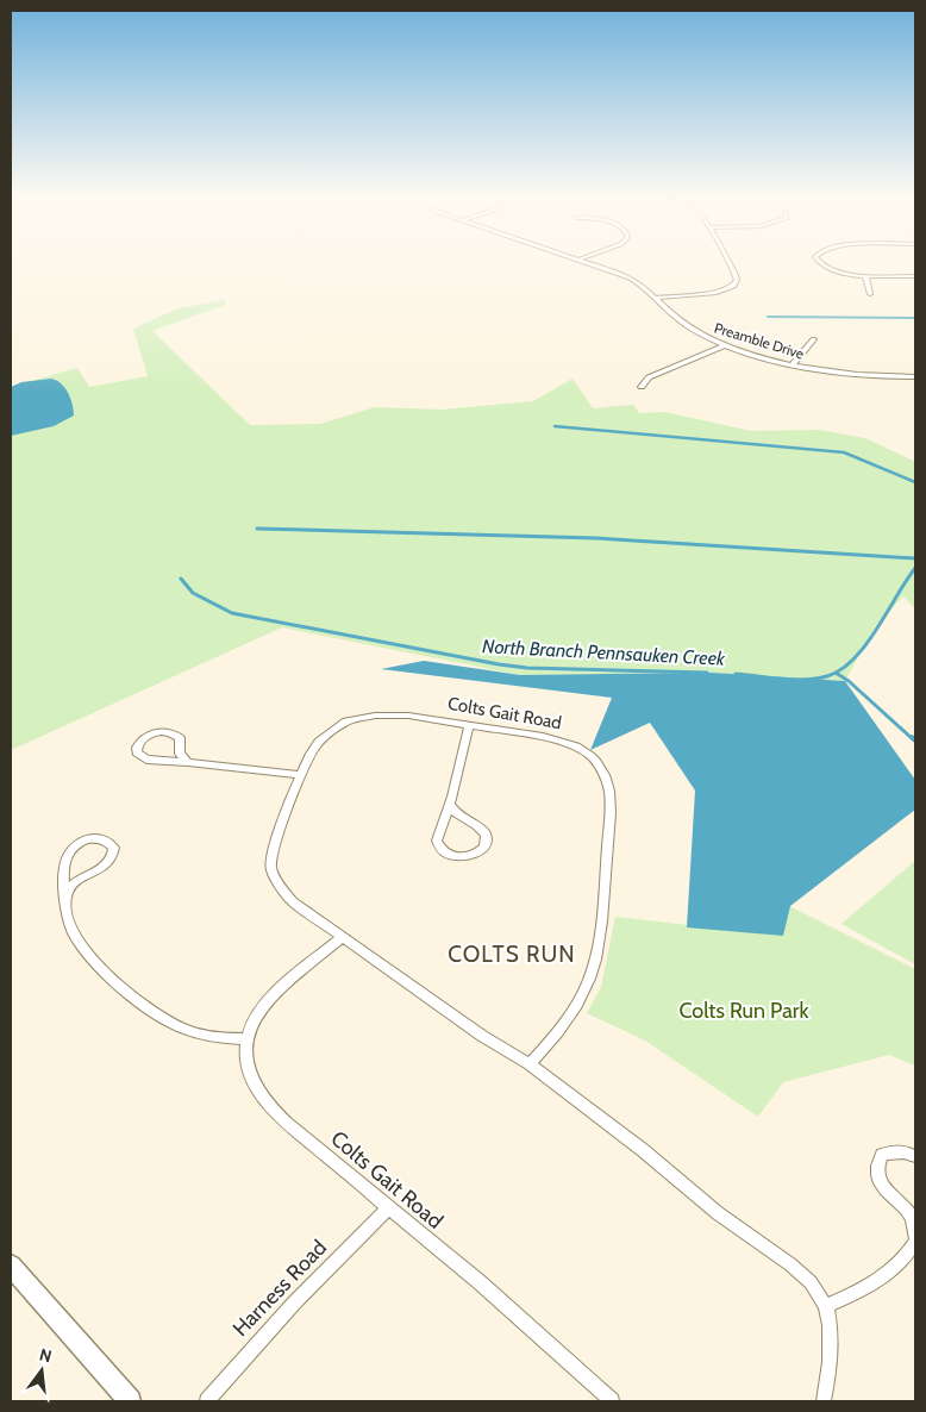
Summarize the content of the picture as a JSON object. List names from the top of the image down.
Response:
{
  "streets": {
    "street": ["Preamble Drive", "Colts Gait Road", "Harness Road"]
  },
  "crossings": [
    ["Colts Gait Road", "Harness Road"]
  ],
  "districts": ["COLTS RUN"],
  "water": ["North Branch Pennsauken Creek"],
  "parks": ["Colts Run Park"],
  "north": "top"
}
